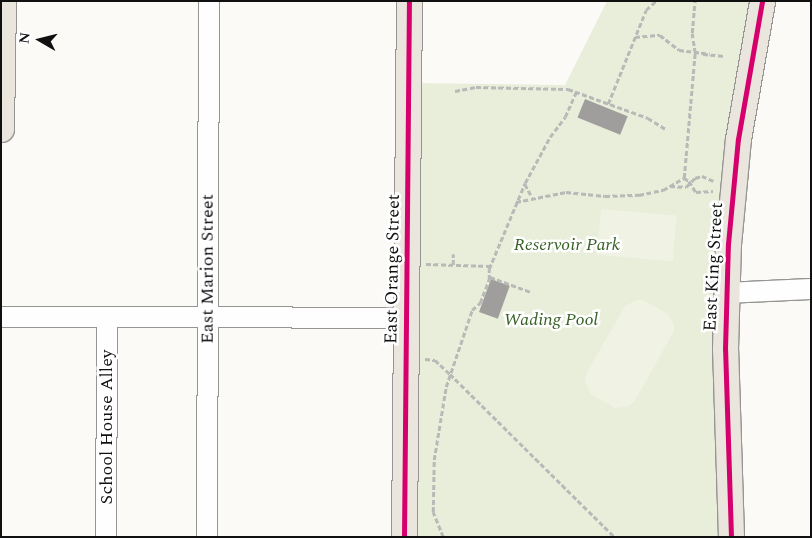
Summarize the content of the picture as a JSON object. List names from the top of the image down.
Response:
{
  "streets": {
    "main road": ["East King Street", "East Orange Street"],
    "street": ["East Marion Street", "School House Alley"]
  },
  "parks": ["Reservoir Park", "Wading Pool"],
  "north": "left"
}
